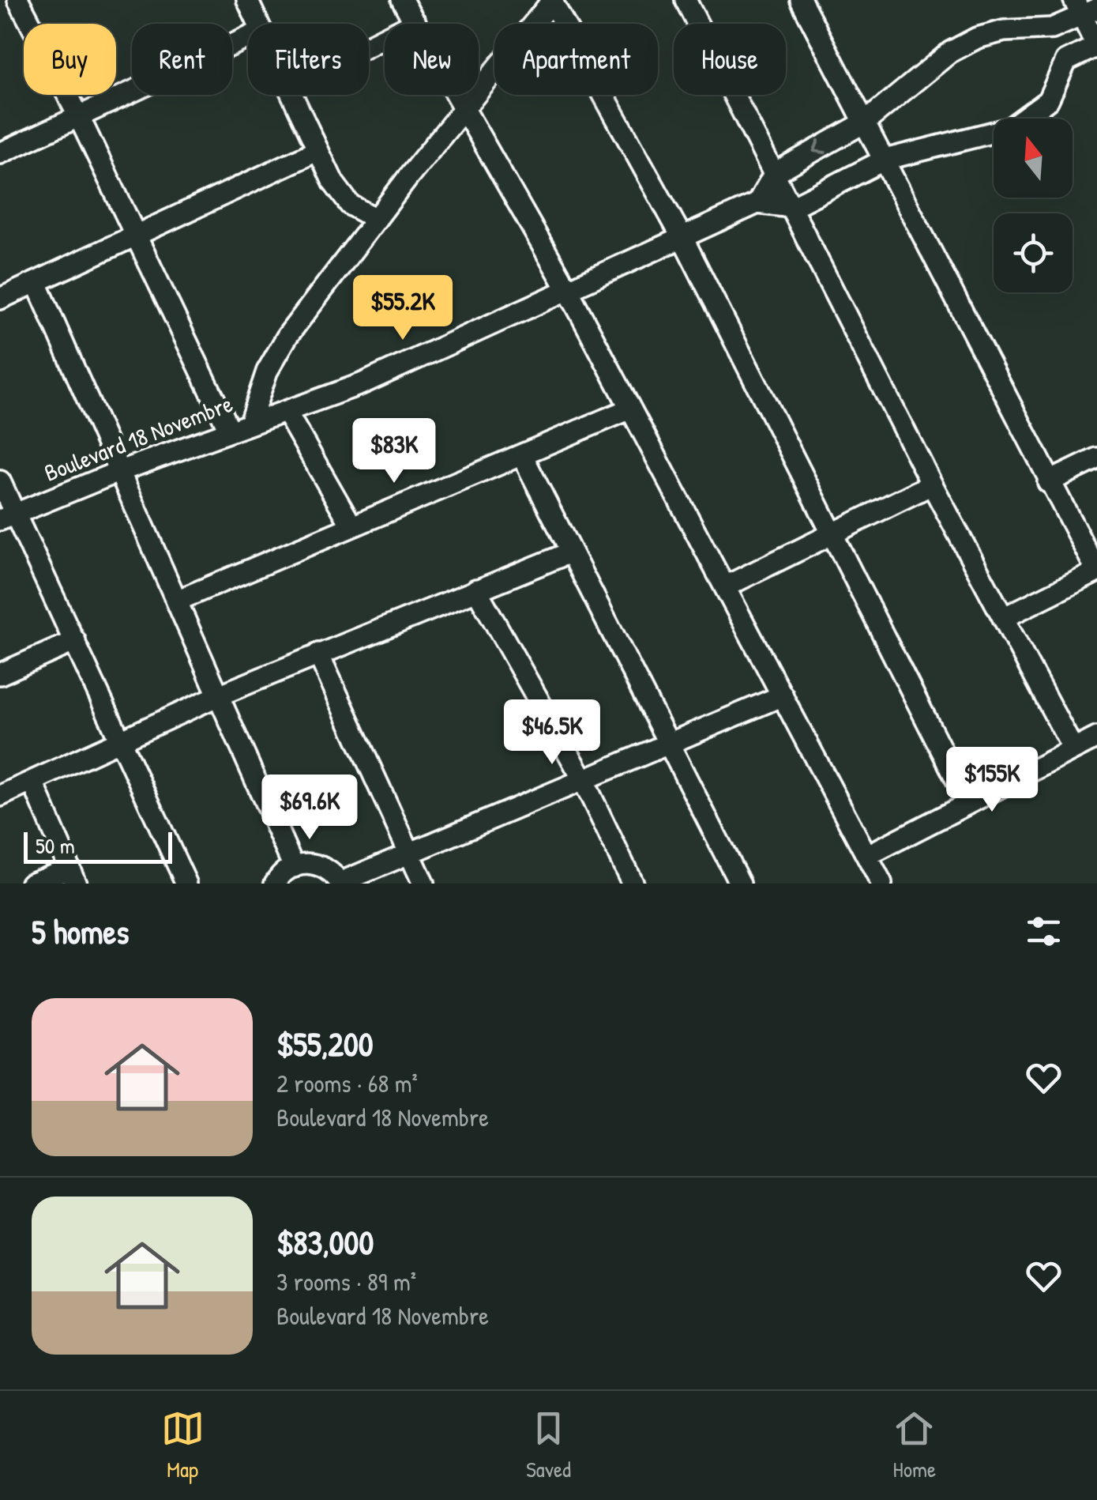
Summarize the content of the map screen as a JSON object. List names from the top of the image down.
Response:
{
  "streets": {
    "street": ["Boulevard 18 Novembre"]
  },
  "scale_bar": "50 m",
  "north": "top",
  "page": {
    "chip": [
      "Buy",
      "Rent",
      "Filters",
      "New",
      "Apartment",
      "House"
    ],
    "price": [
      "$55.2K",
      "$83K",
      "$46.5K",
      "$155K",
      "$69.6K"
    ],
    "scale": "50 m",
    "heading": "5 homes",
    "list": [
      {
        "name": "$55,200",
        "note": "2 rooms · 68 m² · Boulevard 18 Novembre"
      },
      {
        "name": "$83,000",
        "note": "3 rooms · 89 m² · Boulevard 18 Novembre"
      }
    ],
    "tabs": ["Map", "Saved", "Home"]
  }
}
